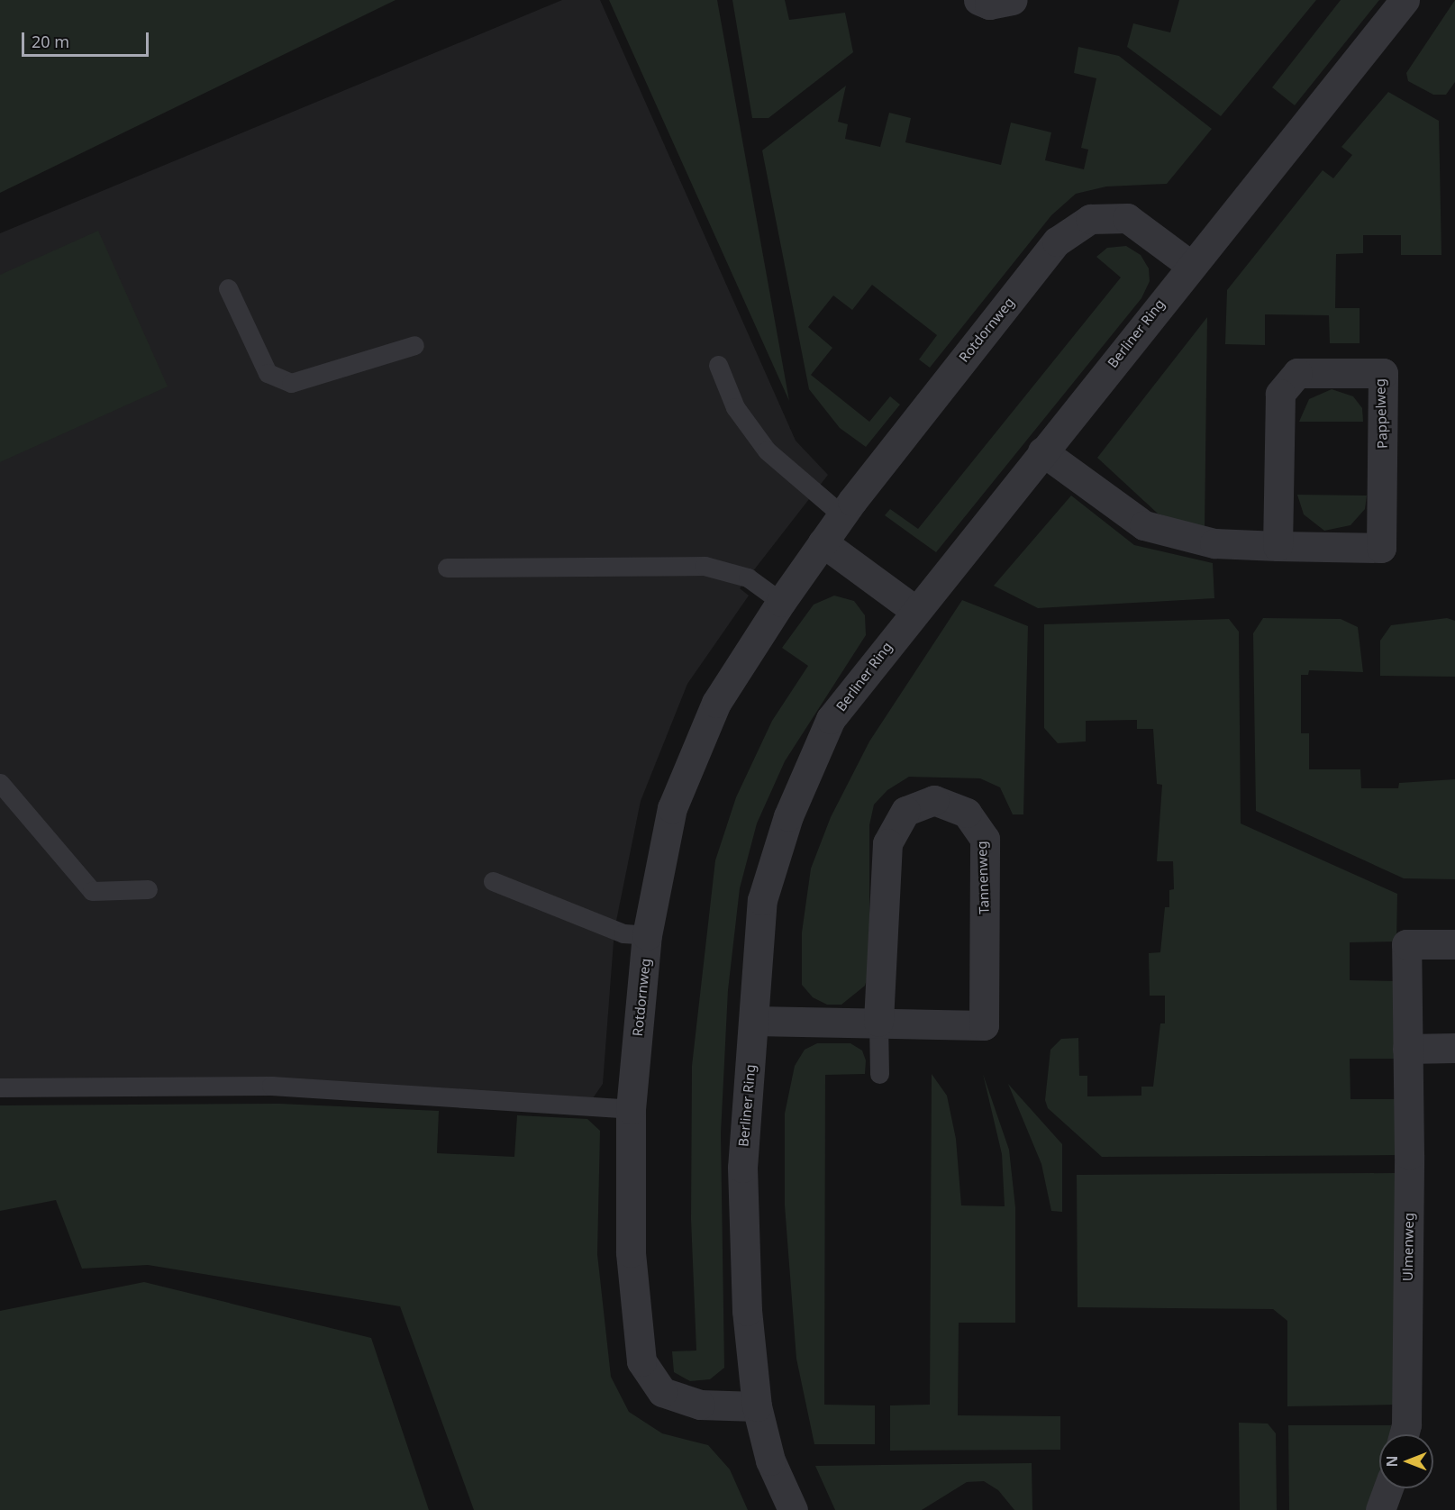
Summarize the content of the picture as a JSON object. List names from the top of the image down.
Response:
{
  "streets": {
    "street": [
      "Rotdornweg",
      "Berliner Ring",
      "Pappelweg",
      "Tannenweg",
      "Ulmenweg"
    ]
  },
  "crossings": [
    ["Rotdornweg", "Berliner Ring"],
    ["Berliner Ring", "Pappelweg"],
    ["Berliner Ring", "Tannenweg"]
  ],
  "scale_bar": "20 m",
  "north": "left"
}
